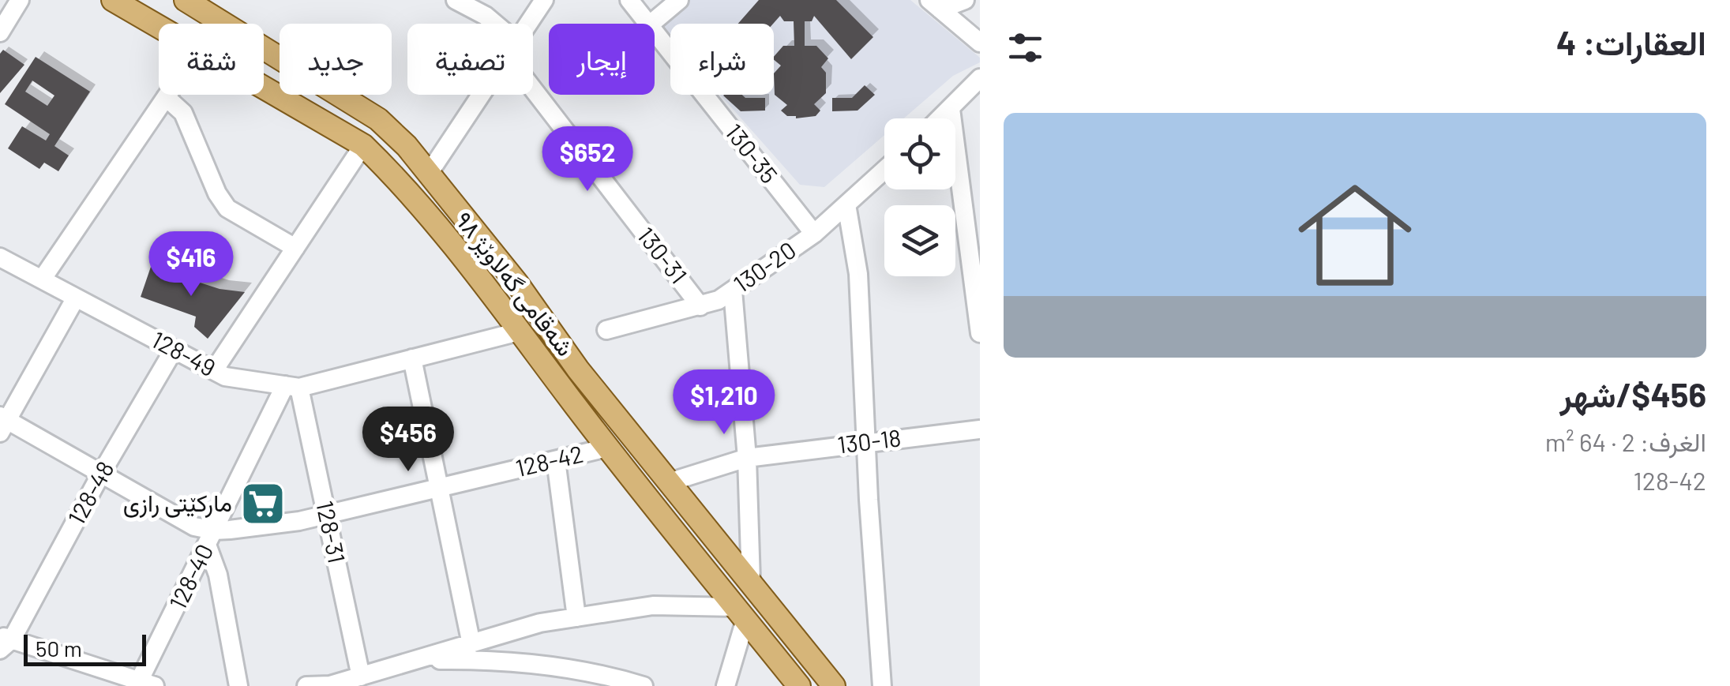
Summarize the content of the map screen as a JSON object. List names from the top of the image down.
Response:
{
  "streets": {
    "main road": ["شەقامی گەلاوێژ ٩٨"],
    "street": [
      "130-35",
      "130-31",
      "130-20",
      "128-49",
      "130-18",
      "128-42",
      "128-48",
      "128-31",
      "128-40"
    ]
  },
  "crossings": [
    ["130-35", "130-20"],
    ["130-31", "130-20"],
    ["شەقامی گەلاوێژ ٩٨", "128-49"],
    ["شەقامی گەلاوێژ ٩٨", "130-18"],
    ["شەقامی گەلاوێژ ٩٨", "128-42"],
    ["128-49", "128-48"],
    ["128-49", "128-31"],
    ["128-49", "128-40"],
    ["128-42", "128-31"],
    ["128-42", "128-40"],
    ["128-31", "128-40"]
  ],
  "places": {
    "supermarket": ["مارکێتی رازی"]
  },
  "scale_bar": "50 m",
  "page": {
    "heading": "العقارات: 4",
    "chip": [
      "شراء",
      "إيجار",
      "تصفية",
      "جديد",
      "شقة"
    ],
    "list": [
      {
        "name": "$456/شهر",
        "note": "الغرف: 2 · 64 m² · 128-42"
      }
    ],
    "price": [
      "$652",
      "$416",
      "$1,210",
      "$456"
    ],
    "scale": "50 m"
  }
}
